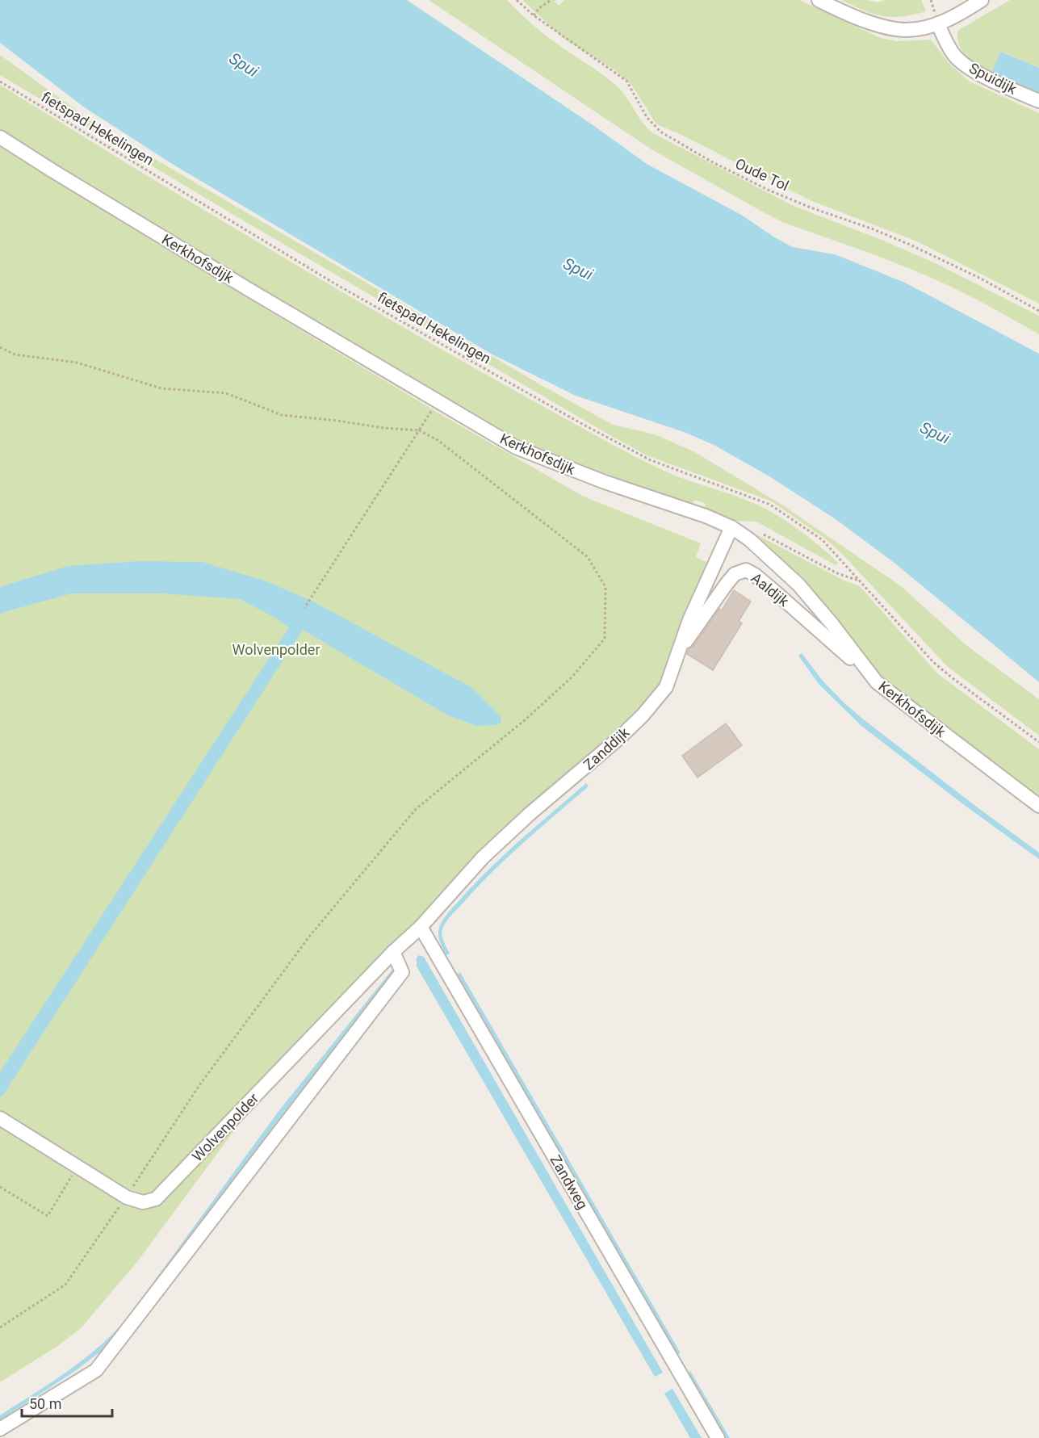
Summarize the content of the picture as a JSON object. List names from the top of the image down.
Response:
{
  "streets": {
    "street": [
      "Spuidijk",
      "Kerkhofsdijk",
      "Aaldijk",
      "Zanddijk",
      "Wolvenpolder",
      "Zandweg"
    ],
    "path": ["fietspad Hekelingen", "Oude Tol"]
  },
  "crossings": [
    ["Kerkhofsdijk", "Aaldijk"],
    ["Kerkhofsdijk", "Zanddijk"],
    ["Aaldijk", "Zanddijk"],
    ["Zanddijk", "Wolvenpolder"],
    ["Zanddijk", "Zandweg"],
    ["Wolvenpolder", "Zandweg"]
  ],
  "water": ["Spui"],
  "parks": ["Wolvenpolder"],
  "scale_bar": "50 m"
}
